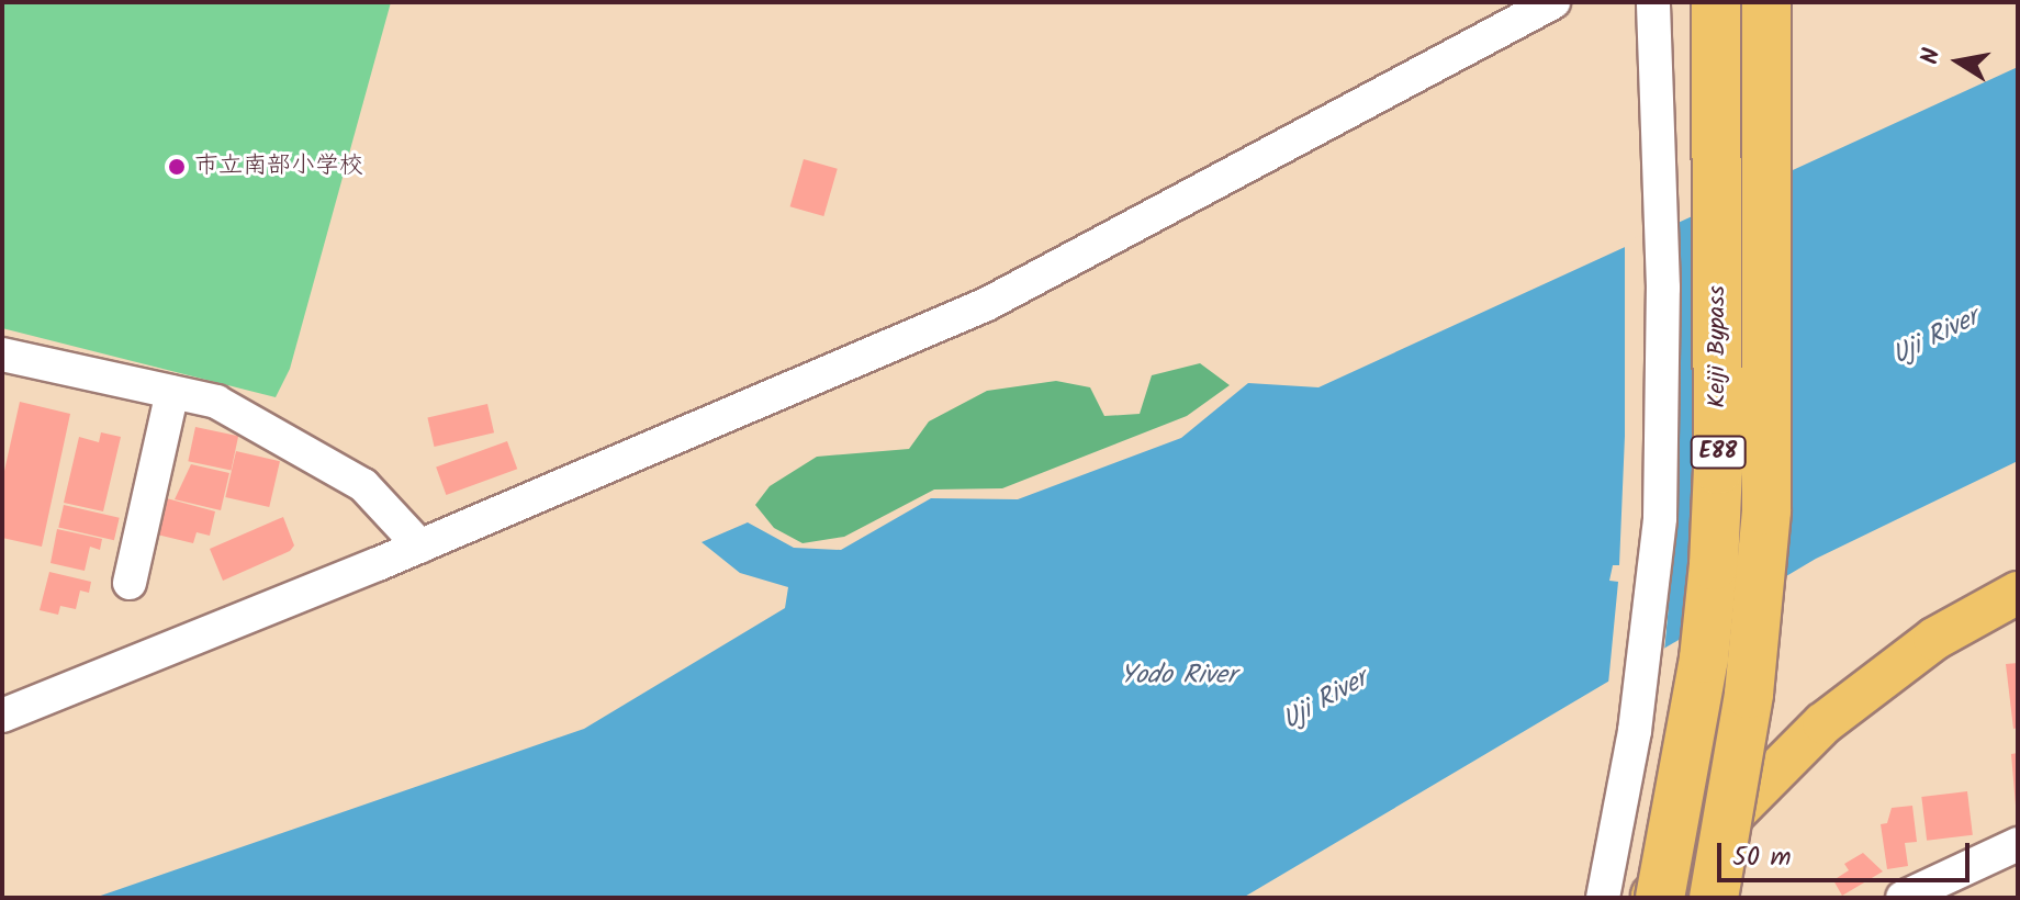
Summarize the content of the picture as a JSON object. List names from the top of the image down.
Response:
{
  "streets": {
    "highway": ["Keiji Bypass", "E88"]
  },
  "water": ["Uji River", "Yodo River"],
  "places": ["市立南部小学校"],
  "scale_bar": "50 m",
  "north": "left"
}
